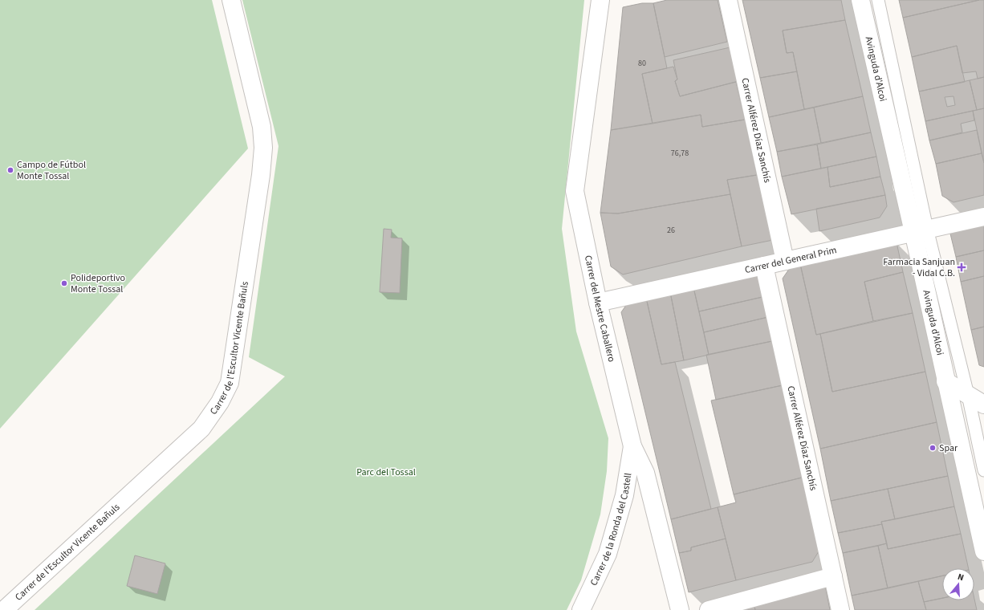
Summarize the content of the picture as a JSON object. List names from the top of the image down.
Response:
{
  "streets": {
    "street": [
      "Avinguda d'Alcoi",
      "Carrer Alférez Díaz Sanchís",
      "Carrer del General Prim",
      "Carrer del Mestre Caballero",
      "Carrer de l'Escultor Vicente Bañuls",
      "Carrer de la Ronda del Castell"
    ]
  },
  "crossings": [
    ["Avinguda d'Alcoi", "Carrer del General Prim"],
    ["Carrer Alférez Díaz Sanchís", "Carrer del General Prim"],
    ["Carrer del General Prim", "Carrer del Mestre Caballero"],
    ["Carrer del Mestre Caballero", "Carrer de la Ronda del Castell"]
  ],
  "parks": ["Parc del Tossal"],
  "places": {
    "other": ["Campo de Fútbol Monte Tossal", "Polideportivo Monte Tossal", "Spar"],
    "health": ["Farmacia Sanjuan - Vidal C.B."]
  },
  "house_numbers": ["80", "76,78", "26"],
  "north": "top"
}
